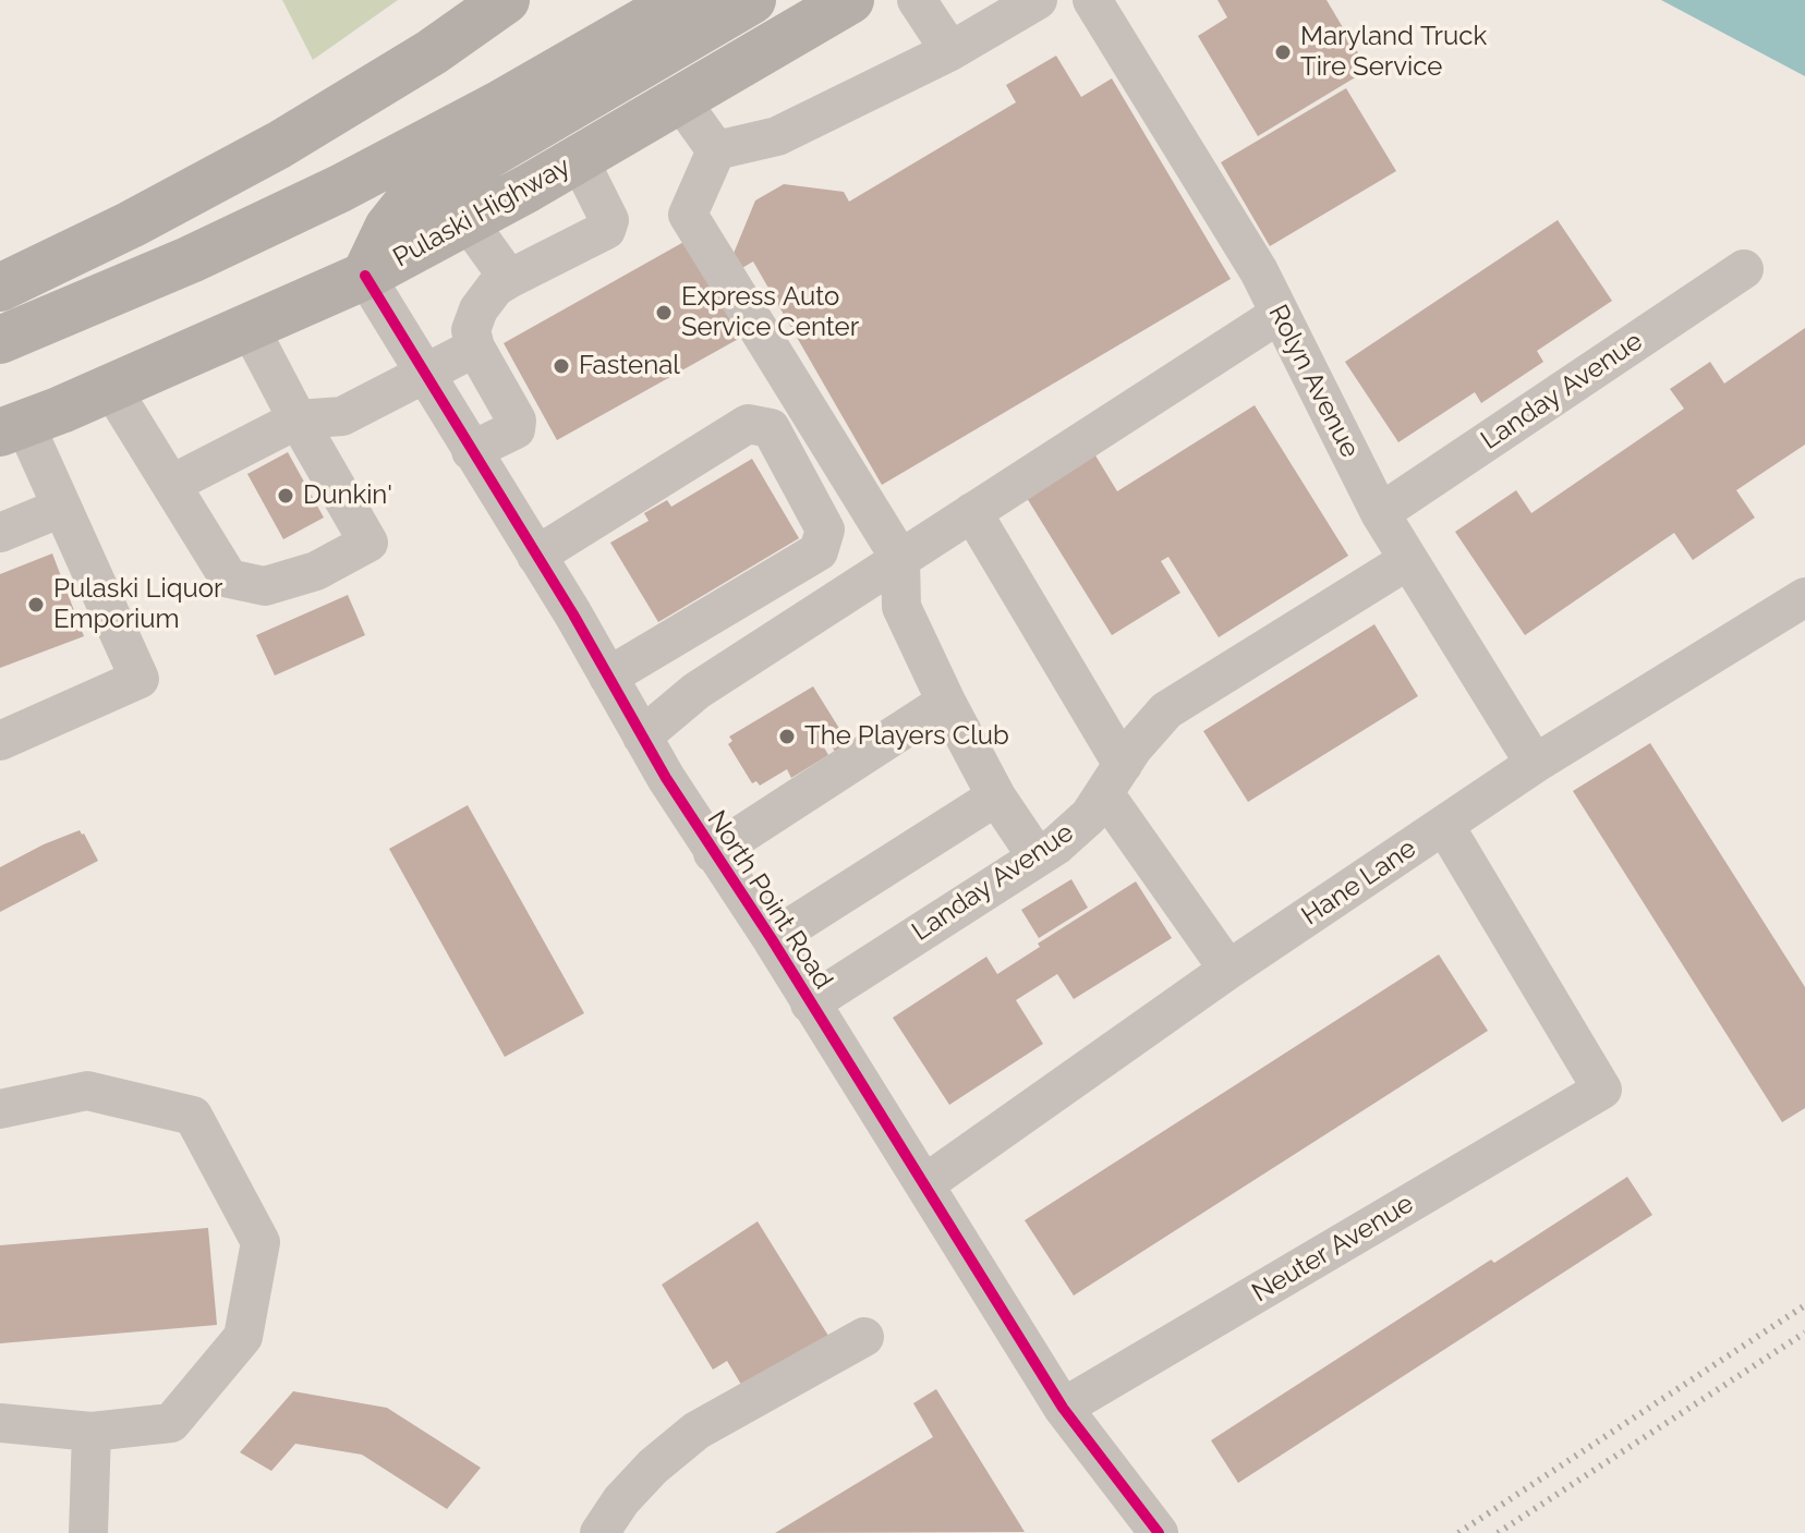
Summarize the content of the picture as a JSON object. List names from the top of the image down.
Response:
{
  "streets": {
    "main road": ["Pulaski Highway"],
    "street": [
      "Rolyn Avenue",
      "Landay Avenue",
      "Hane Lane",
      "North Point Road",
      "Neuter Avenue"
    ]
  },
  "crossings": [
    ["Pulaski Highway", "North Point Road"],
    ["Rolyn Avenue", "Landay Avenue"],
    ["Rolyn Avenue", "Hane Lane"],
    ["Landay Avenue", "North Point Road"],
    ["Hane Lane", "North Point Road"],
    ["Hane Lane", "Neuter Avenue"],
    ["North Point Road", "Neuter Avenue"]
  ],
  "places": [
    "Maryland Truck Tire Service",
    "Express Auto Service Center",
    "Fastenal",
    "Dunkin'",
    "Pulaski Liquor Emporium",
    "The Players Club"
  ]
}
